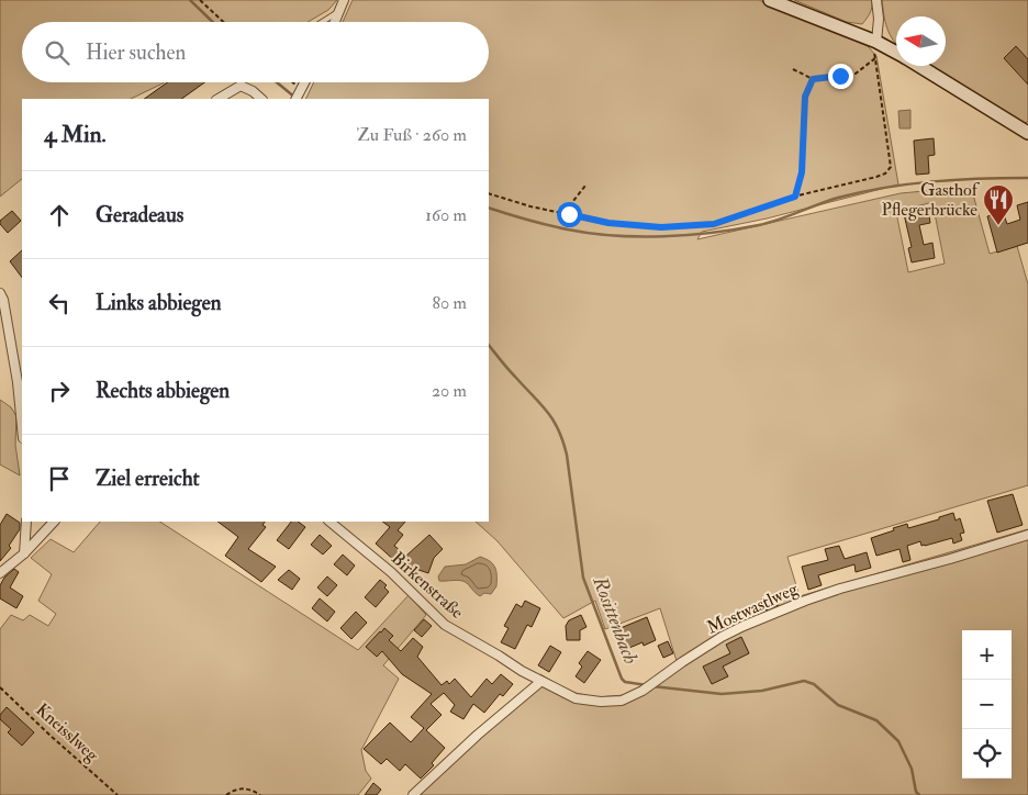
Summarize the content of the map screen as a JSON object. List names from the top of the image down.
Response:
{
  "streets": {
    "street": ["Birkenstraße", "Mostwastlweg"],
    "path": ["Kneisslweg"]
  },
  "crossings": [
    ["Birkenstraße", "Mostwastlweg"]
  ],
  "water": ["Rosittenbach"],
  "places": {
    "restaurant": ["Gasthof Pflegerbrücke"]
  },
  "north": "left",
  "page": {
    "search": "Hier suchen",
    "heading": ["4 Min.", "Zu Fuß · 260 m"],
    "list": [
      ["Geradeaus", "160 m"],
      ["Links abbiegen", "80 m"],
      ["Rechts abbiegen", "20 m"],
      "Ziel erreicht"
    ],
    "map_buttons": ["+", "−"]
  }
}
